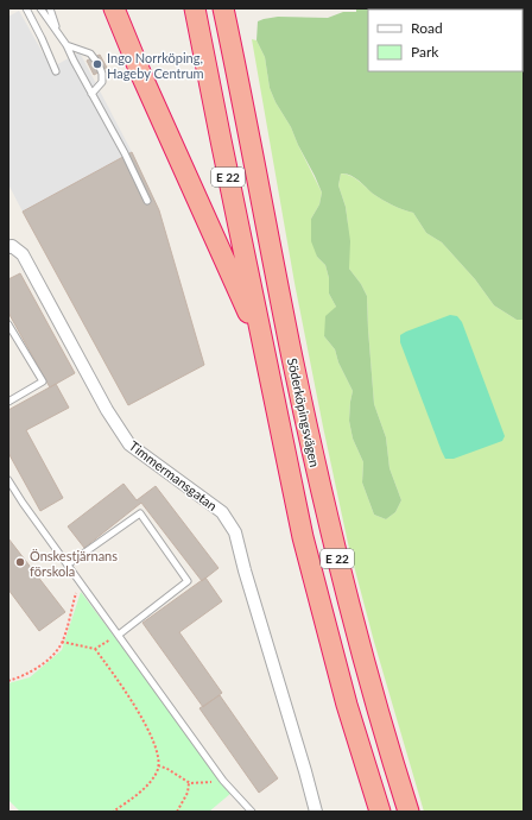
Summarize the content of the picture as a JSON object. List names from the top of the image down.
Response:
{
  "streets": {
    "highway": ["E 22", "Söderköpingsvägen"],
    "street": ["Timmermansgatan"]
  },
  "places": ["Ingo Norrköping, Hageby Centrum", "Önskestjärnans förskola"],
  "legend": ["Road", "Park"]
}
